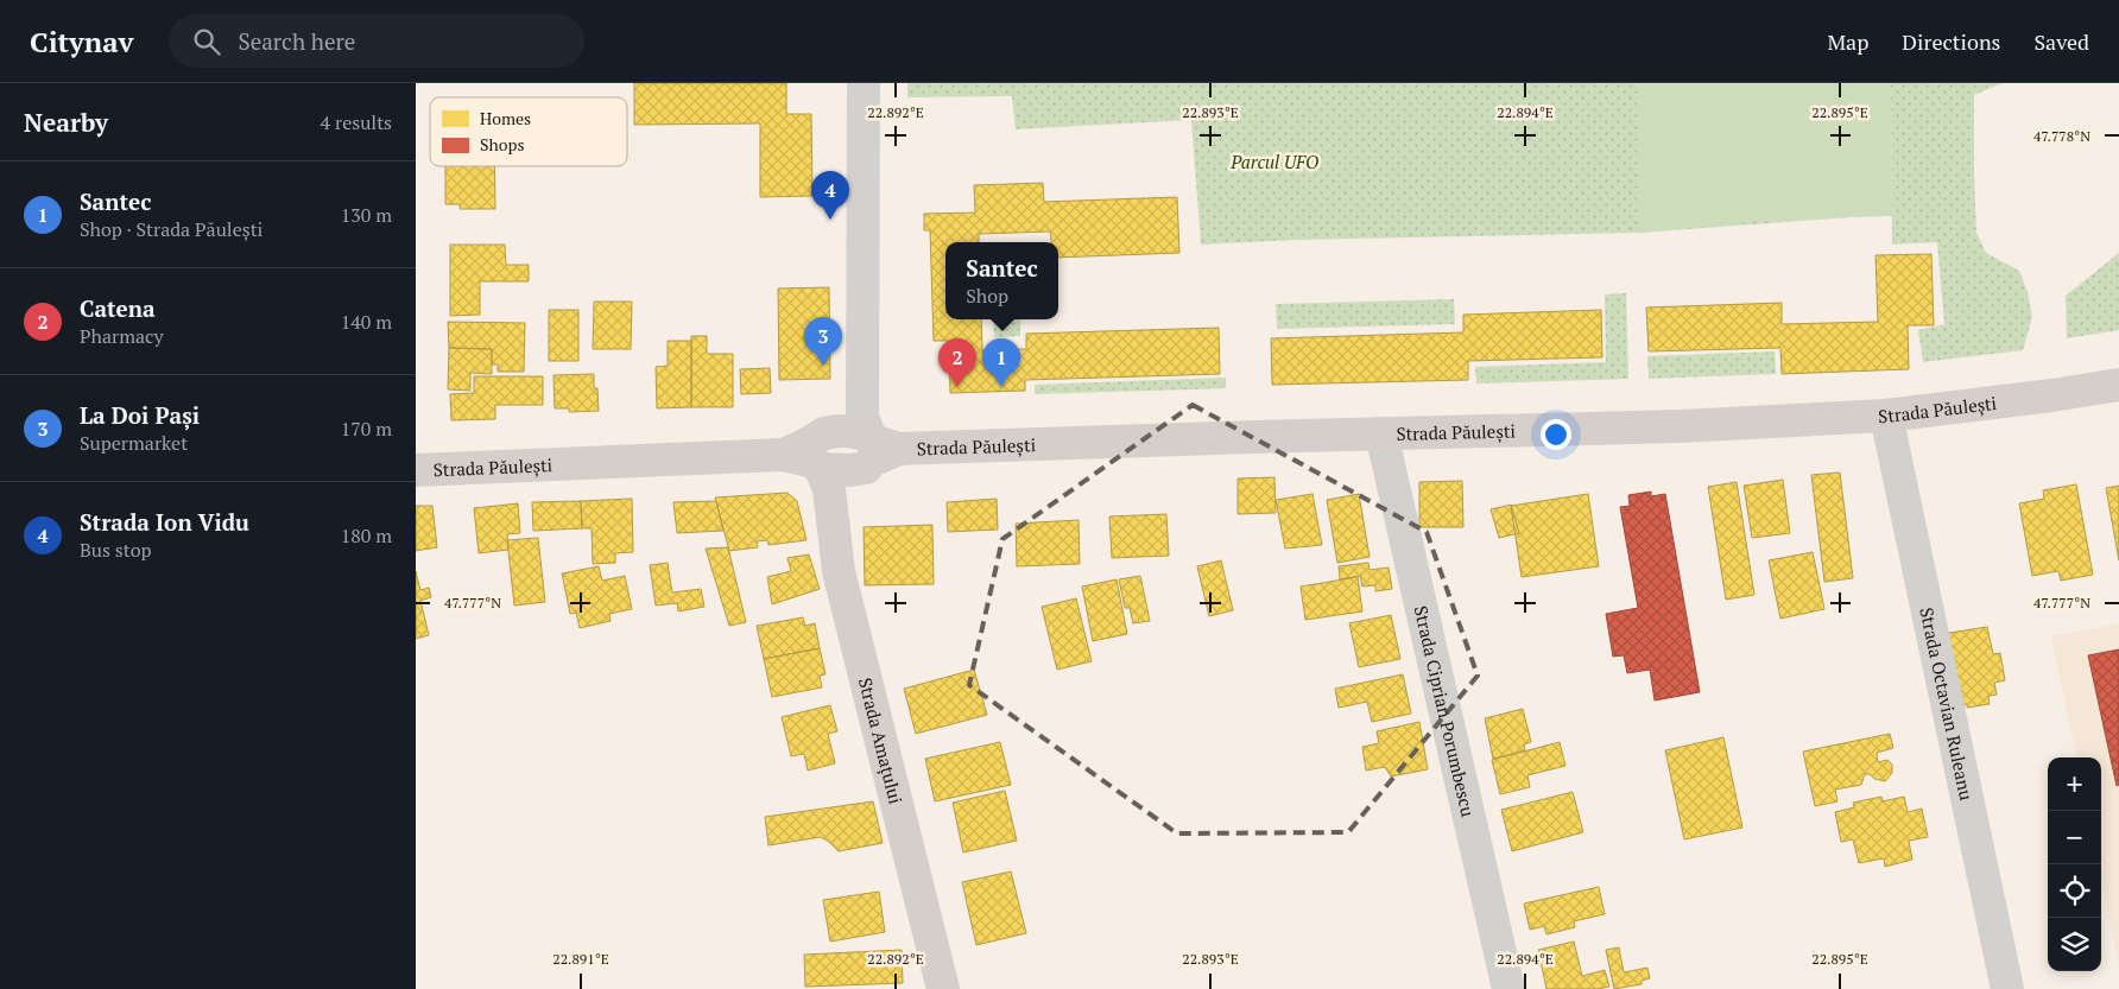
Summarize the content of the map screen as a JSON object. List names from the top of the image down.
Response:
{
  "streets": {
    "main road": ["Strada Păulești", "Strada Amațului"],
    "street": ["Strada Octavian Ruleanu", "Strada Ciprian Porumbescu"]
  },
  "crossings": [
    ["Strada Păulești", "Strada Octavian Ruleanu"],
    ["Strada Păulești", "Strada Ciprian Porumbescu"],
    ["Strada Păulești", "Strada Amațului"]
  ],
  "parks": ["Parcul UFO"],
  "legend": ["Homes", "Shops"],
  "page": {
    "header": "Citynav",
    "search": "Search here",
    "nav": ["Map", "Directions", "Saved"],
    "heading": ["Nearby", "4 results"],
    "list": [
      {
        "mark": "1",
        "name": "Santec",
        "note": "Shop · Strada Păulești",
        "value": "130 m"
      },
      {
        "mark": "2",
        "name": "Catena",
        "note": "Pharmacy",
        "value": "140 m"
      },
      {
        "mark": "3",
        "name": "La Doi Pași",
        "note": "Supermarket",
        "value": "170 m"
      },
      {
        "mark": "4",
        "name": "Strada Ion Vidu",
        "note": "Bus stop",
        "value": "180 m"
      }
    ],
    "pins": [
      "4",
      "3",
      "1",
      "2"
    ],
    "popup": ["Santec", "Shop"],
    "map_buttons": ["+", "−"]
  },
  "coordinates": [
    "22.892°E",
    "22.893°E",
    "22.894°E",
    "22.895°E",
    "47.778°N",
    "47.777°N",
    "22.891°E"
  ]
}
